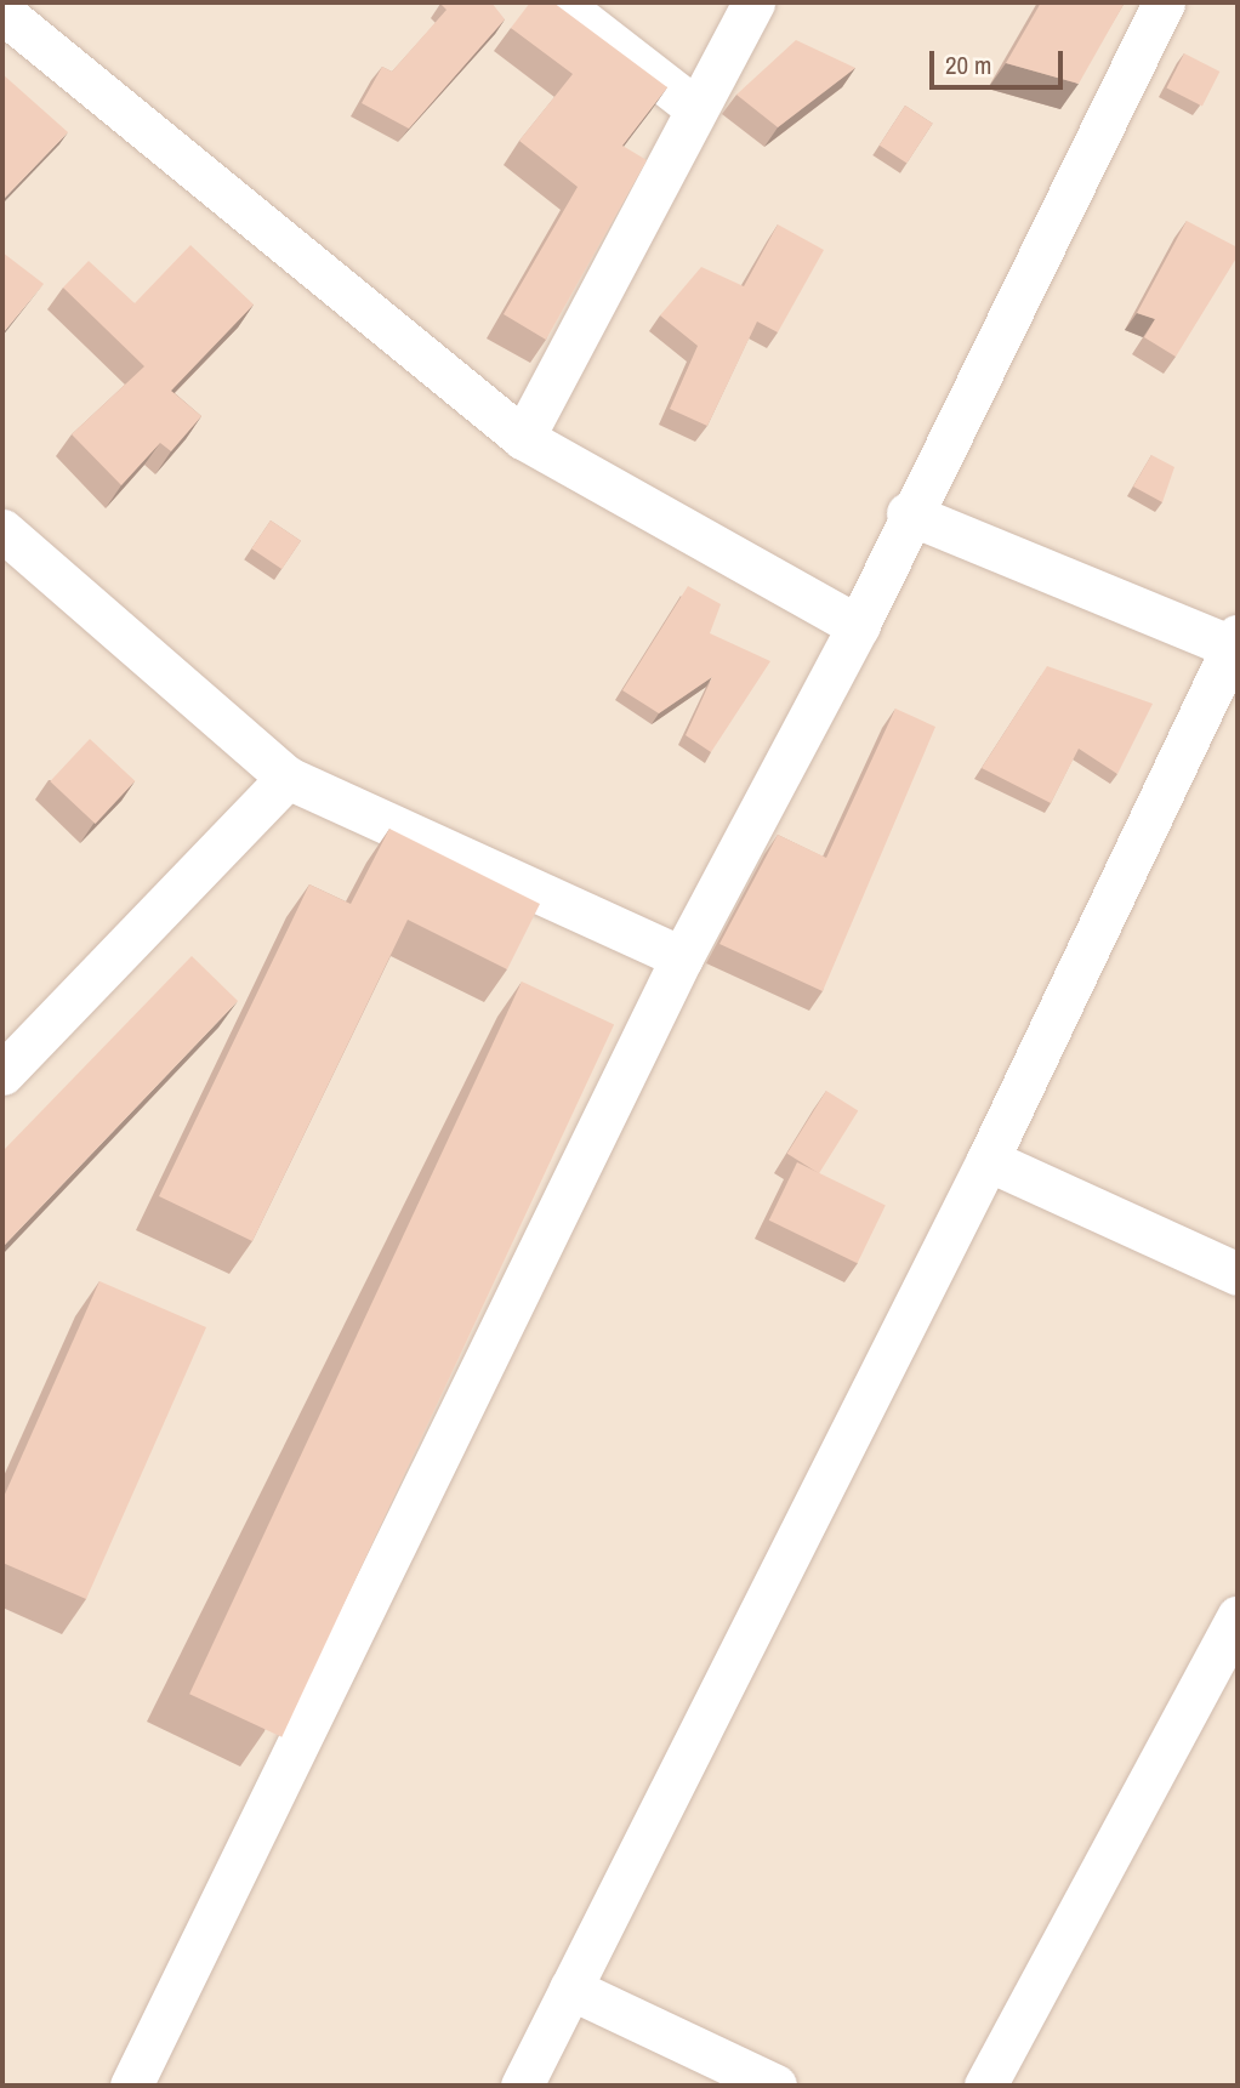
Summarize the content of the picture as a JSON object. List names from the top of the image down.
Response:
{
  "scale_bar": "20 m"
}
